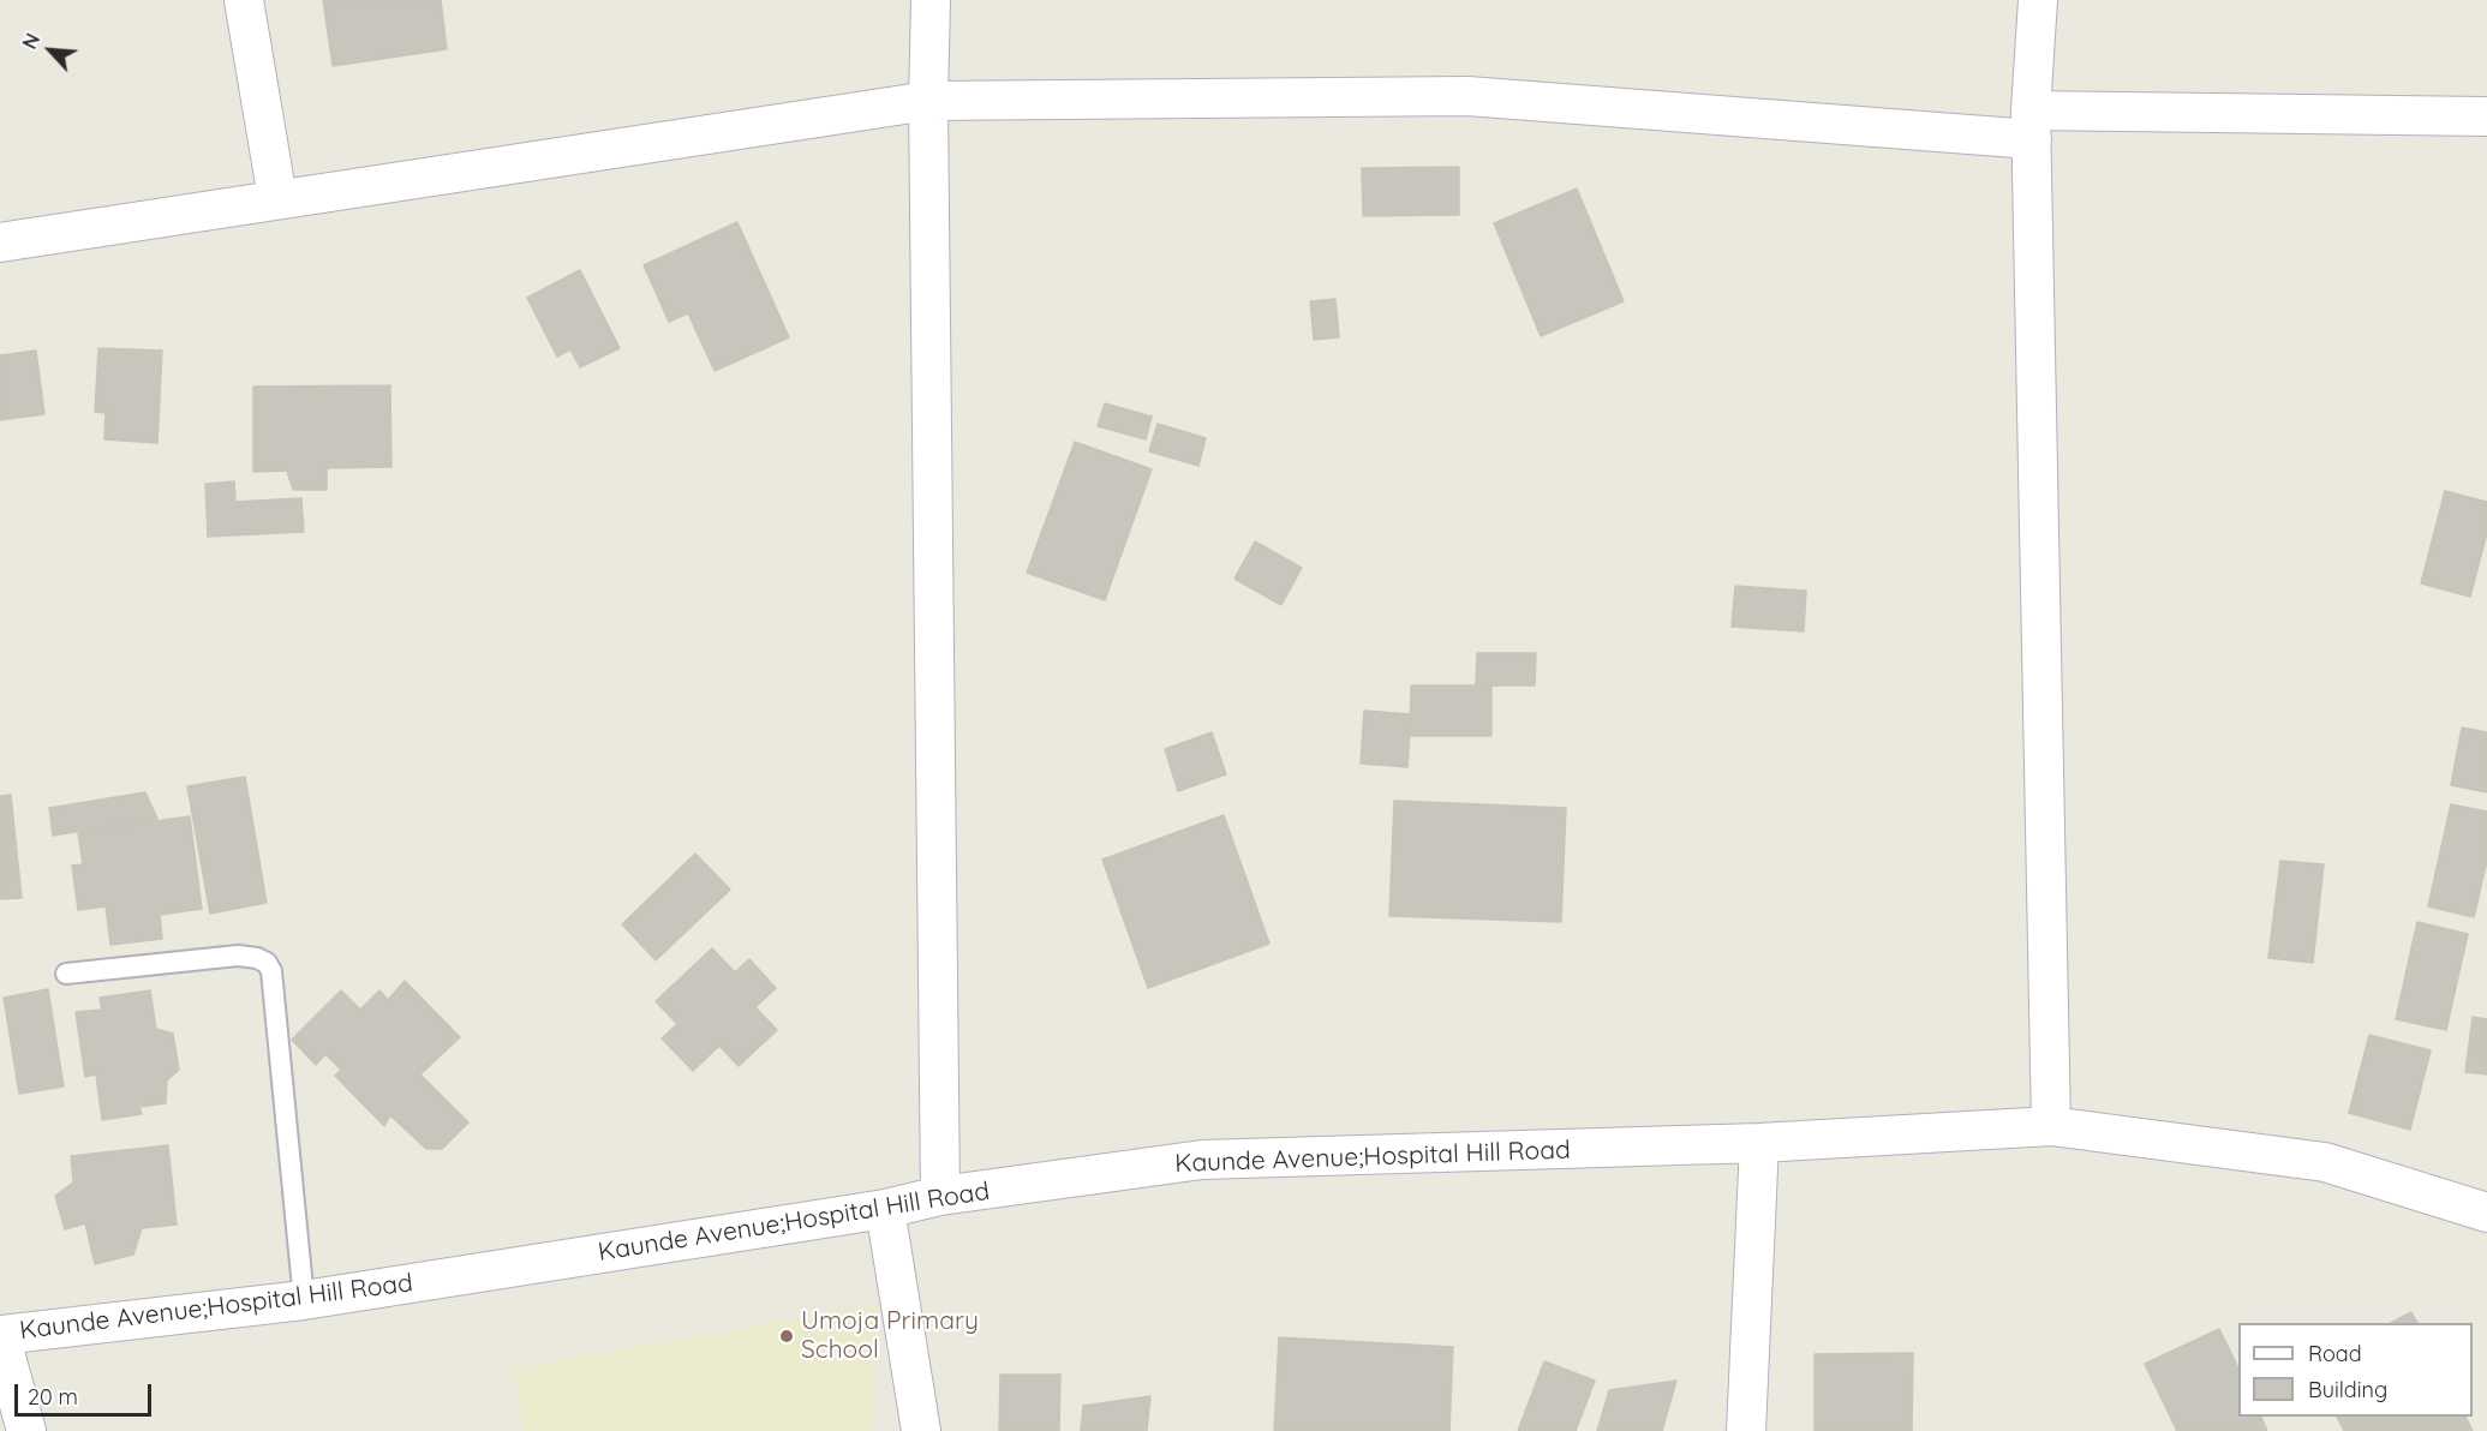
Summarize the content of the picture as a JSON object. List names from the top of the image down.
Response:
{
  "streets": {
    "street": ["Kaunde Avenue;Hospital Hill Road"]
  },
  "places": ["Umoja Primary School"],
  "legend": ["Road", "Building"],
  "scale_bar": "20 m",
  "north": "top left"
}
